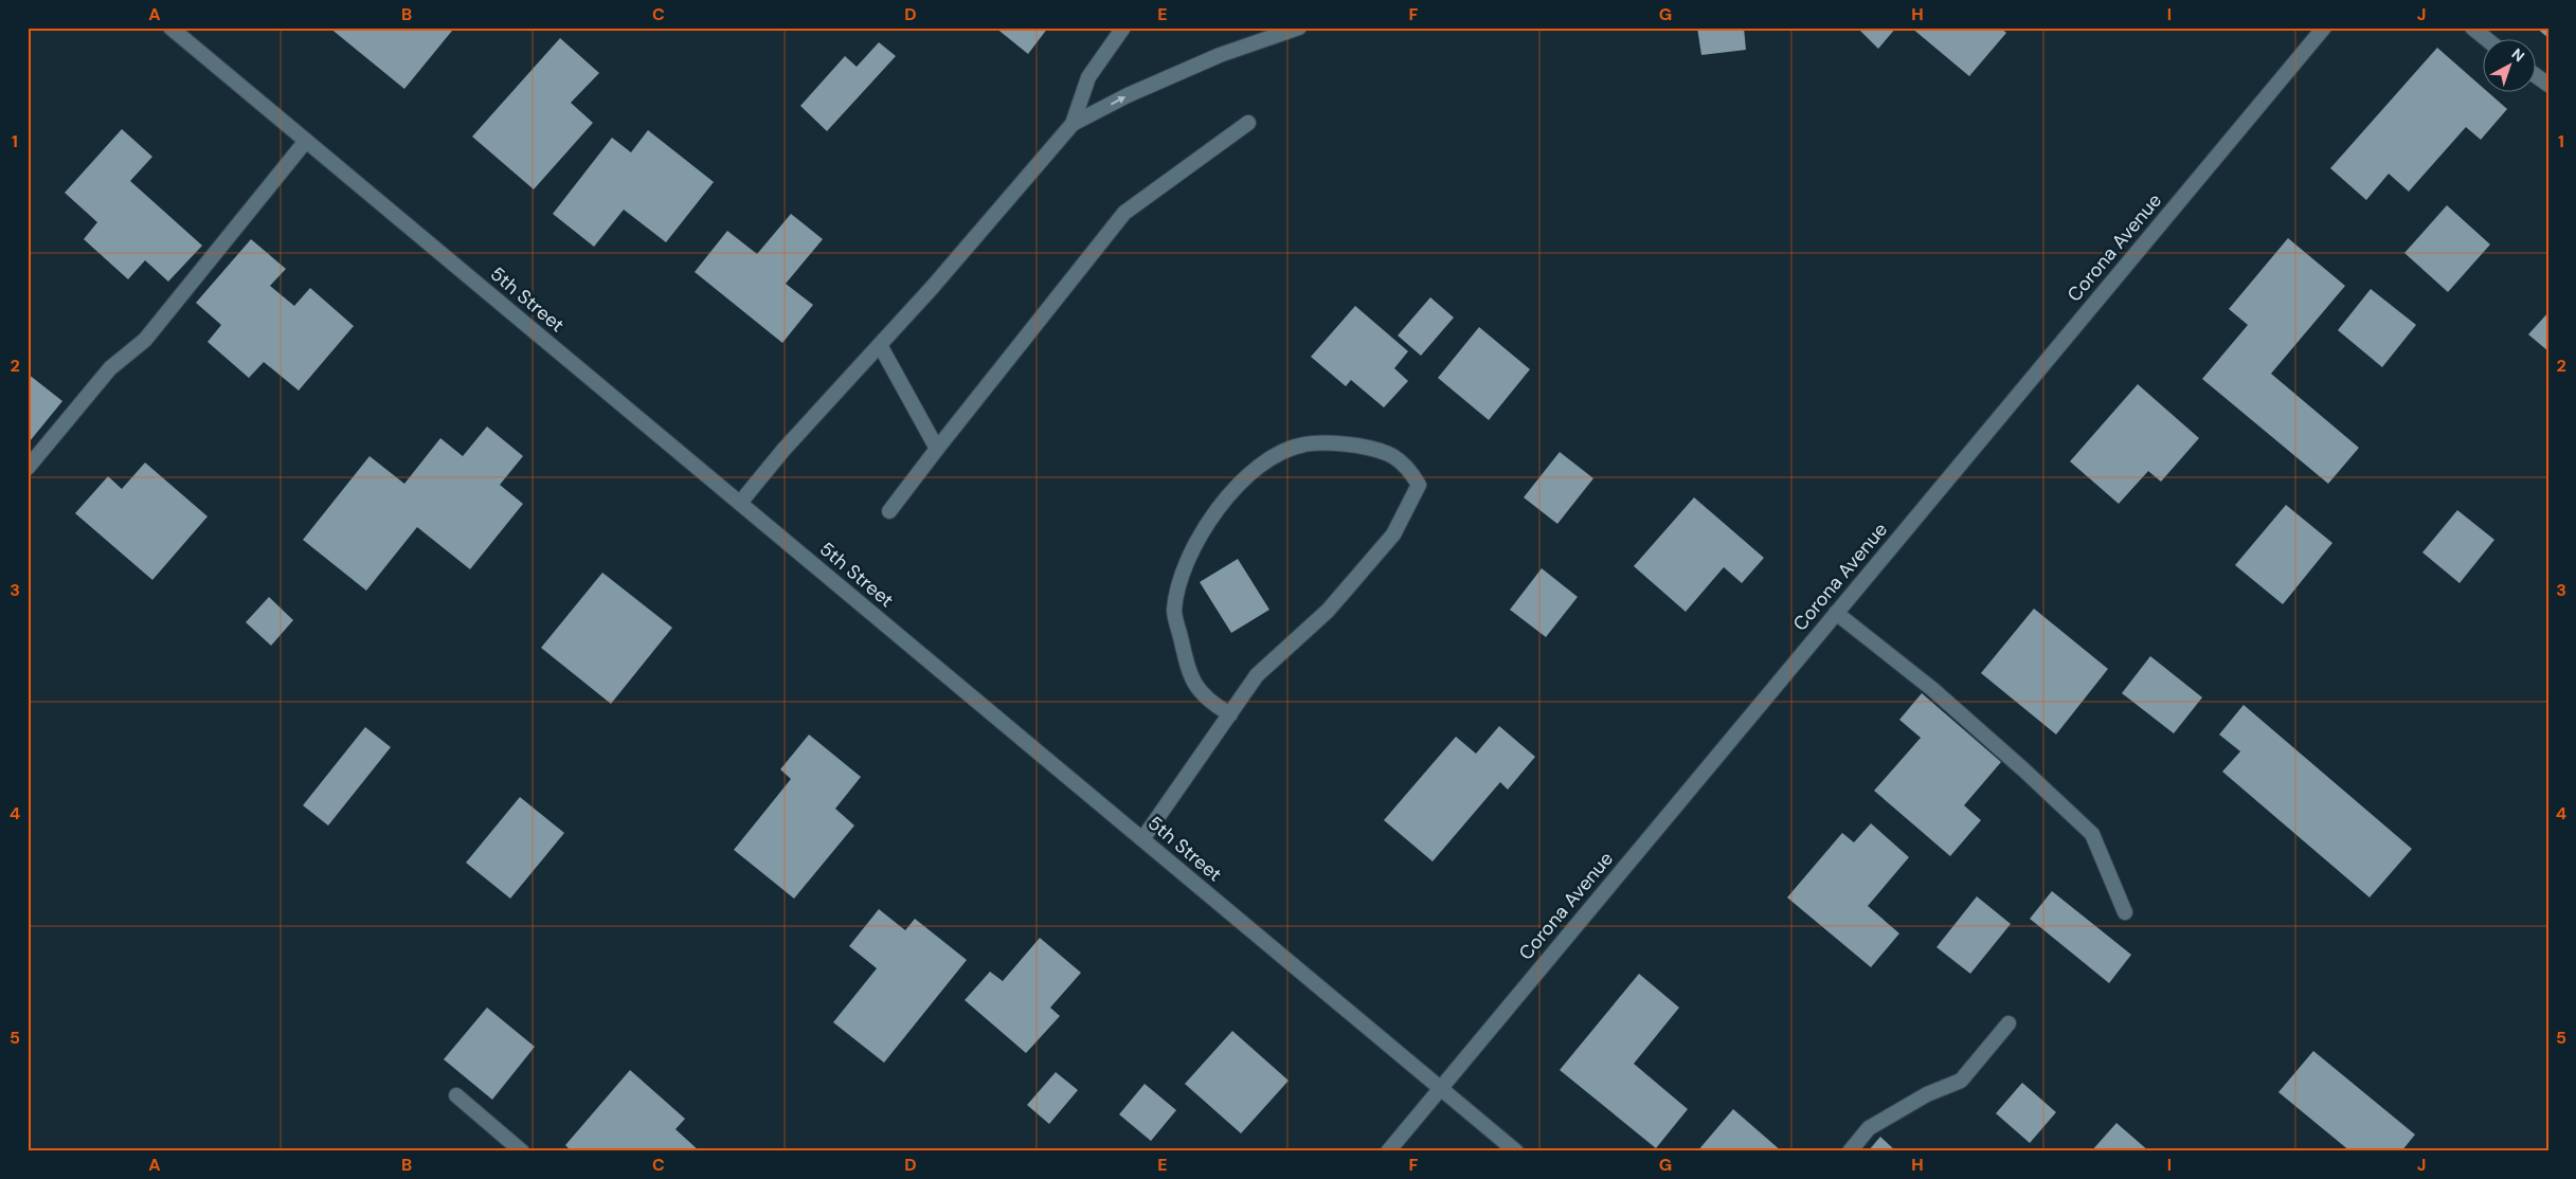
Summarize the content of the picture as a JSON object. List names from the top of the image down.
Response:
{
  "streets": {
    "street": ["Corona Avenue", "5th Street"]
  },
  "crossings": [
    ["Corona Avenue", "5th Street"]
  ],
  "north": "top right",
  "grid": {
    "columns": [
      "A",
      "B",
      "C",
      "D",
      "E",
      "F",
      "G",
      "H",
      "I",
      "J"
    ],
    "rows": [
      "1",
      "2",
      "3",
      "4",
      "5"
    ]
  }
}
